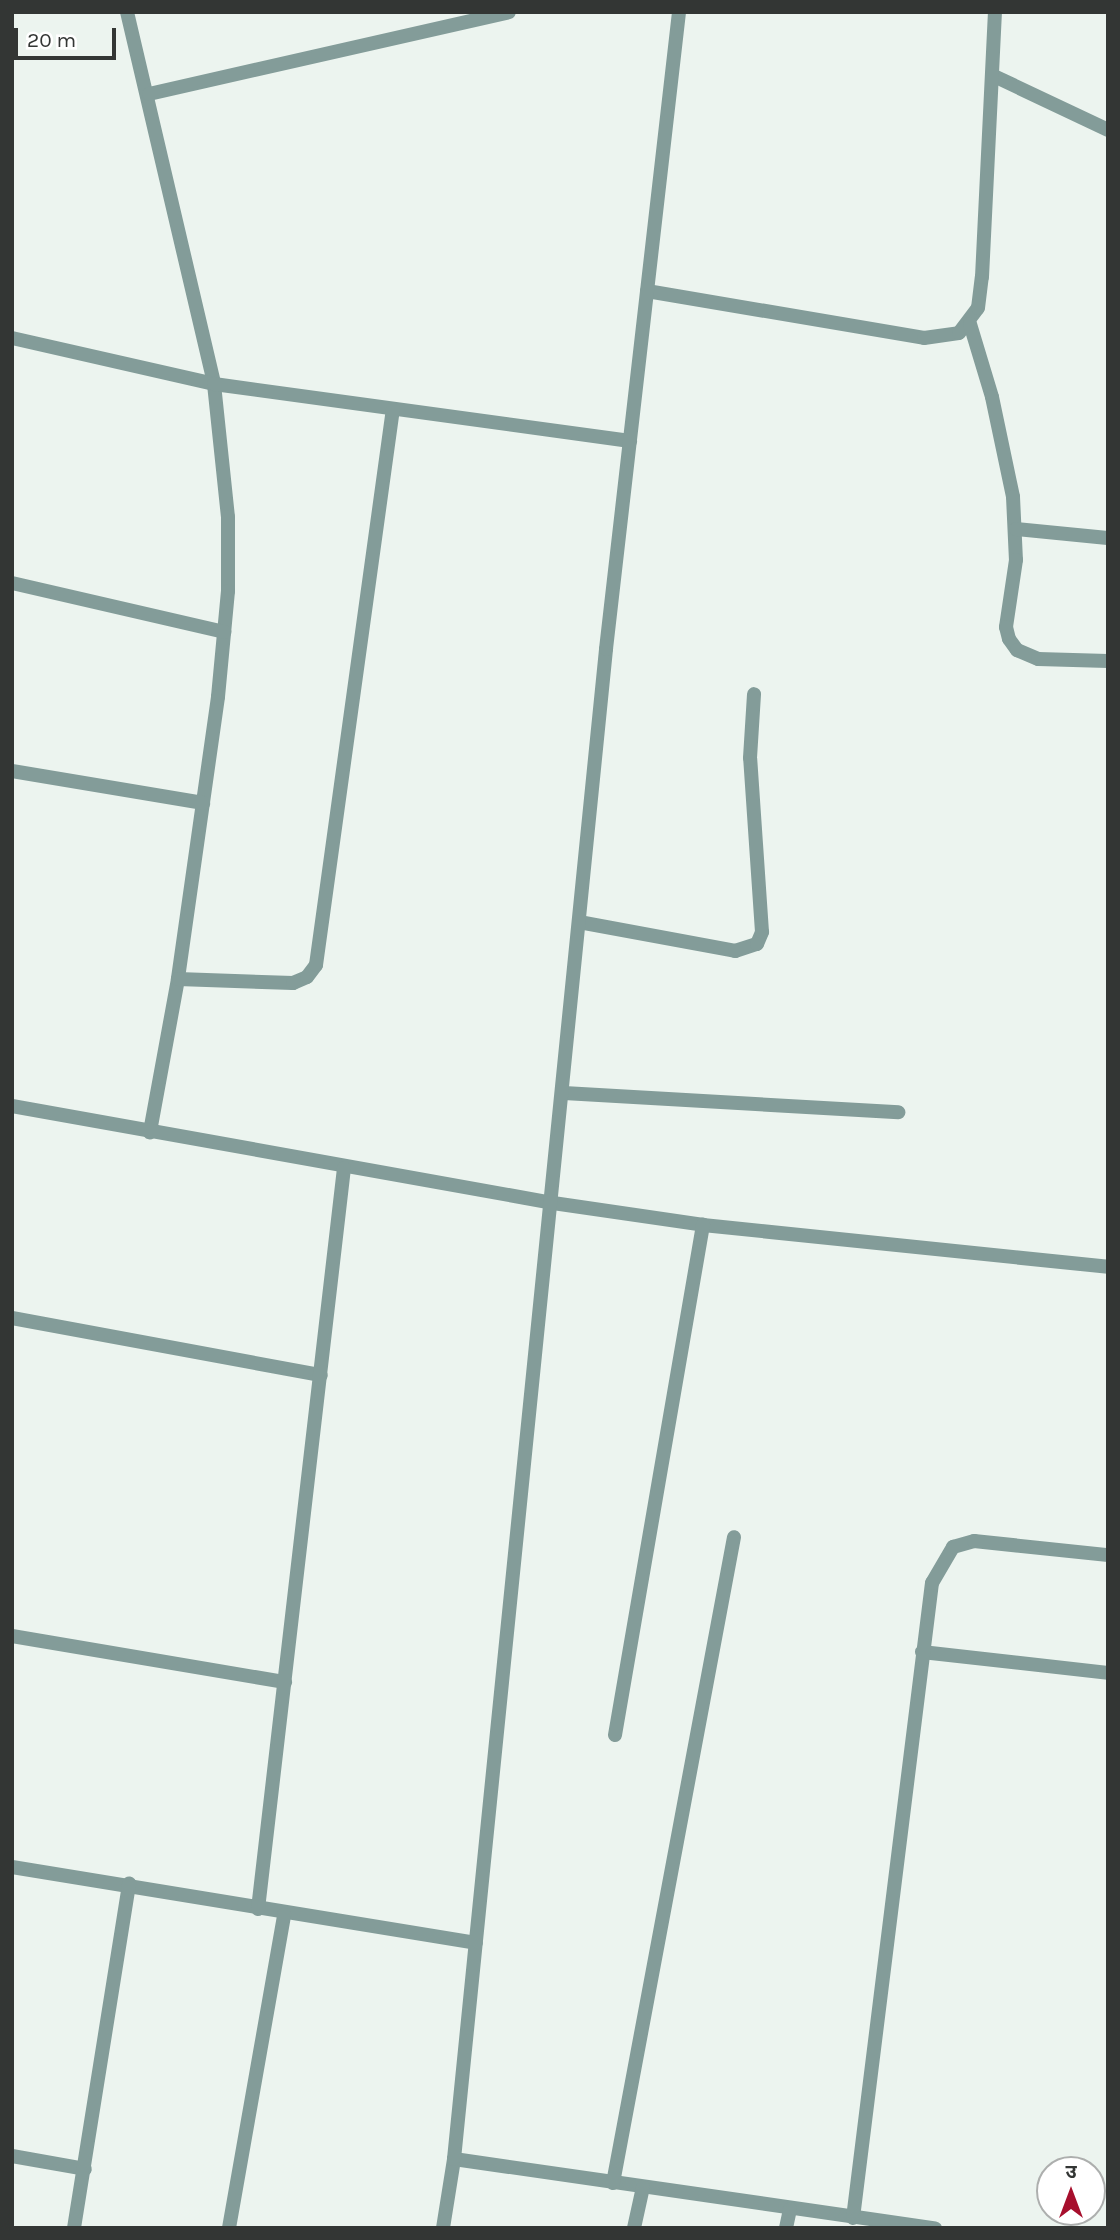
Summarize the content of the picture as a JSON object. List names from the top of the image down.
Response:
{
  "scale_bar": "20 m",
  "north": "top"
}
